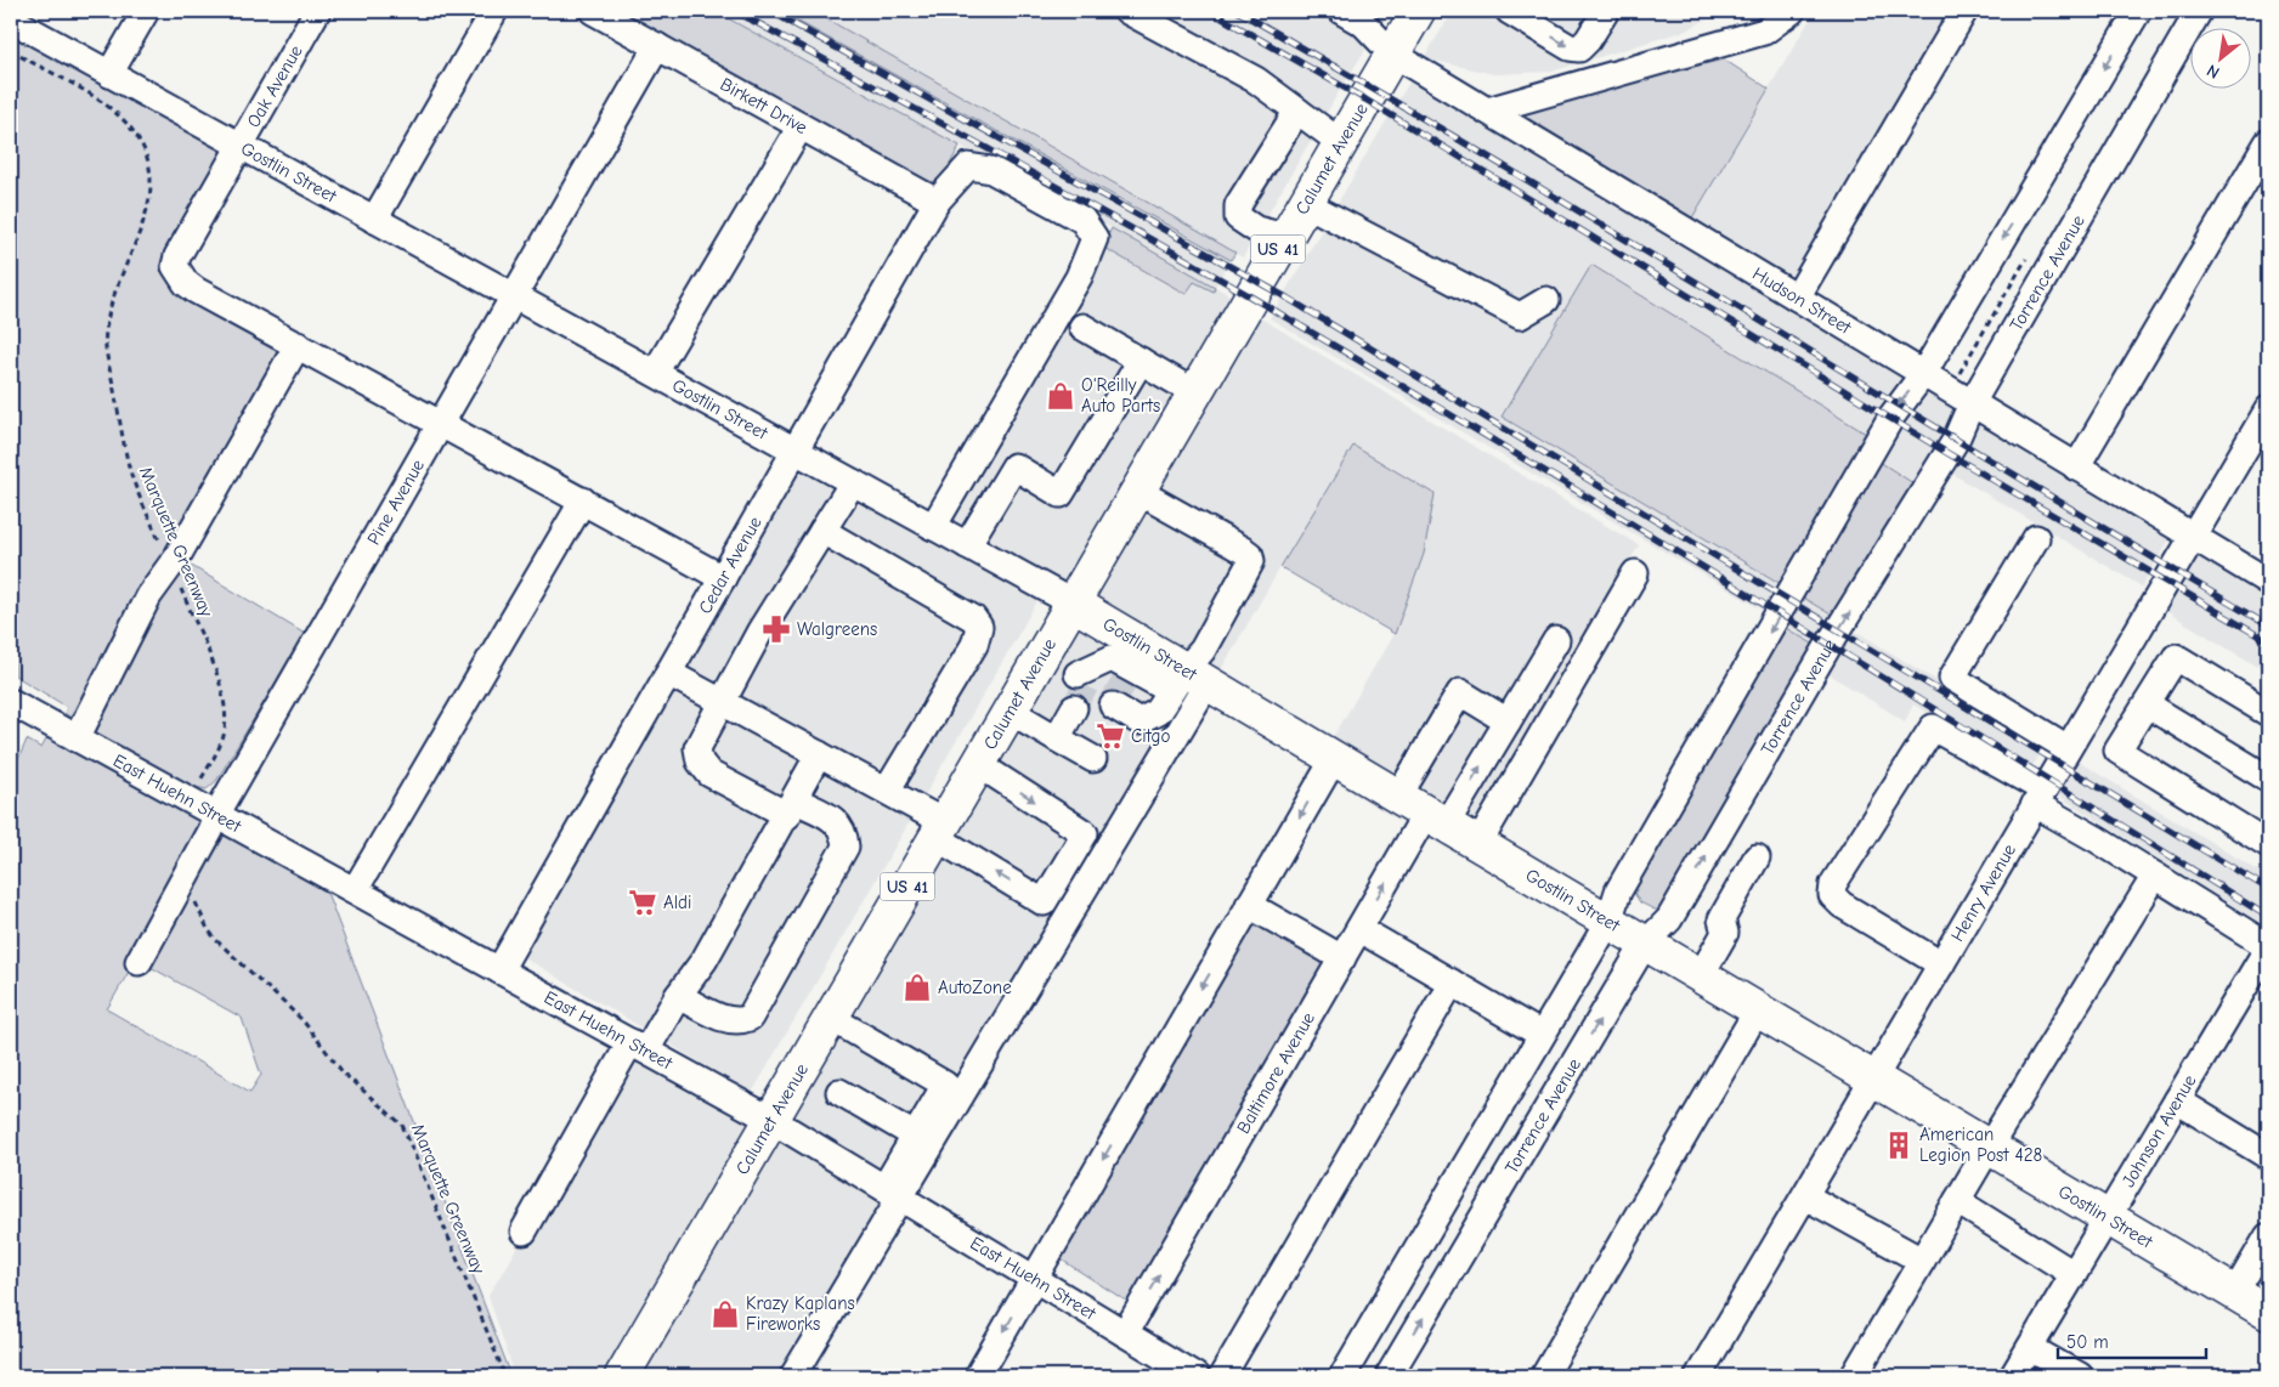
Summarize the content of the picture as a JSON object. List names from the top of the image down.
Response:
{
  "streets": {
    "main road": ["Calumet Avenue", "Gostlin Street", "US 41"],
    "street": [
      "Oak Avenue",
      "Birkett Drive",
      "Torrence Avenue",
      "Hudson Street",
      "Pine Avenue",
      "Cedar Avenue",
      "East Huehn Street",
      "Henry Avenue",
      "Baltimore Avenue",
      "Johnson Avenue"
    ],
    "path": ["Marquette Greenway"]
  },
  "crossings": [
    ["Oak Avenue", "Gostlin Street"],
    ["Birkett Drive", "Pine Avenue"],
    ["Birkett Drive", "Cedar Avenue"],
    ["Calumet Avenue", "Gostlin Street"],
    ["Calumet Avenue", "Hudson Street"],
    ["Calumet Avenue", "East Huehn Street"],
    ["Gostlin Street", "Torrence Avenue"],
    ["Gostlin Street", "Pine Avenue"],
    ["Gostlin Street", "Cedar Avenue"],
    ["Gostlin Street", "Henry Avenue"],
    ["Gostlin Street", "Baltimore Avenue"],
    ["Gostlin Street", "Johnson Avenue"],
    ["Torrence Avenue", "Hudson Street"],
    ["Hudson Street", "Henry Avenue"],
    ["Pine Avenue", "Marquette Greenway"],
    ["Pine Avenue", "East Huehn Street"],
    ["Cedar Avenue", "East Huehn Street"],
    ["East Huehn Street", "Baltimore Avenue"]
  ],
  "places": {
    "shop": ["O'Reilly Auto Parts", "AutoZone", "Krazy Kaplans Fireworks"],
    "pharmacy": ["Walgreens"],
    "supermarket": ["Citgo", "Aldi"],
    "building": ["American Legion Post 428"]
  },
  "scale_bar": "50 m",
  "north": "bottom left"
}
